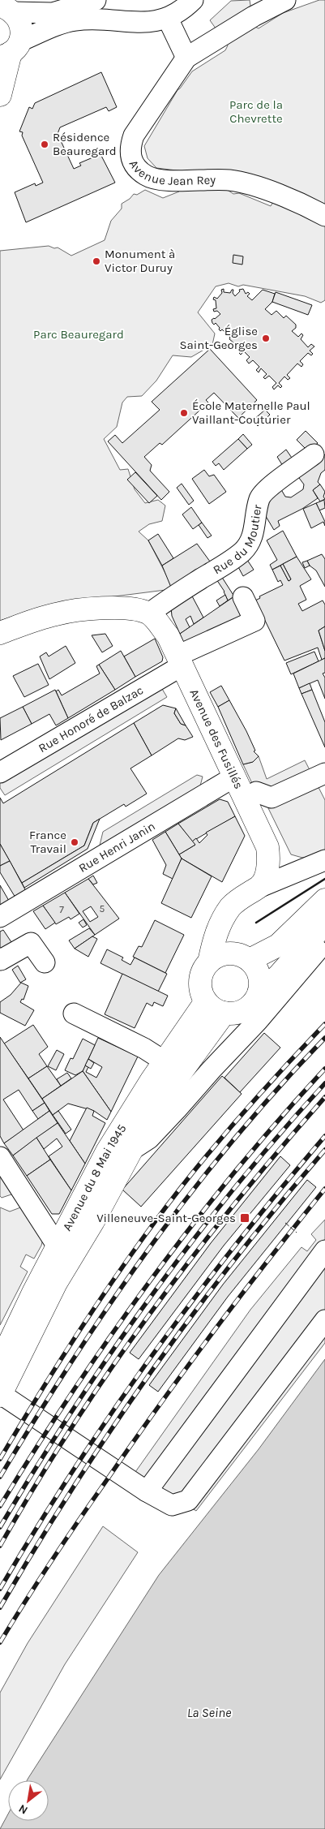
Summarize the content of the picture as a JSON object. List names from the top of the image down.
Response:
{
  "streets": {
    "main road": ["Avenue des Fusillés", "Avenue du 8 Mai 1945"],
    "street": [
      "Avenue Jean Rey",
      "Rue du Moutier",
      "Rue Honoré de Balzac",
      "Rue Henri Janin"
    ]
  },
  "crossings": [
    ["Rue du Moutier", "Avenue des Fusillés"],
    ["Rue Honoré de Balzac", "Avenue des Fusillés"],
    ["Avenue des Fusillés", "Rue Henri Janin"]
  ],
  "water": ["La Seine"],
  "parks": ["Parc de la Chevrette", "Parc Beauregard"],
  "places": {
    "other": [
      "Résidence Beauregard",
      "Monument à Victor Duruy",
      "Église Saint-Georges",
      "École Maternelle Paul Vaillant-Couturier",
      "France Travail"
    ],
    "transit": ["Villeneuve-Saint-Georges"]
  },
  "house_numbers": ["5", "7"],
  "north": "bottom left"
}
